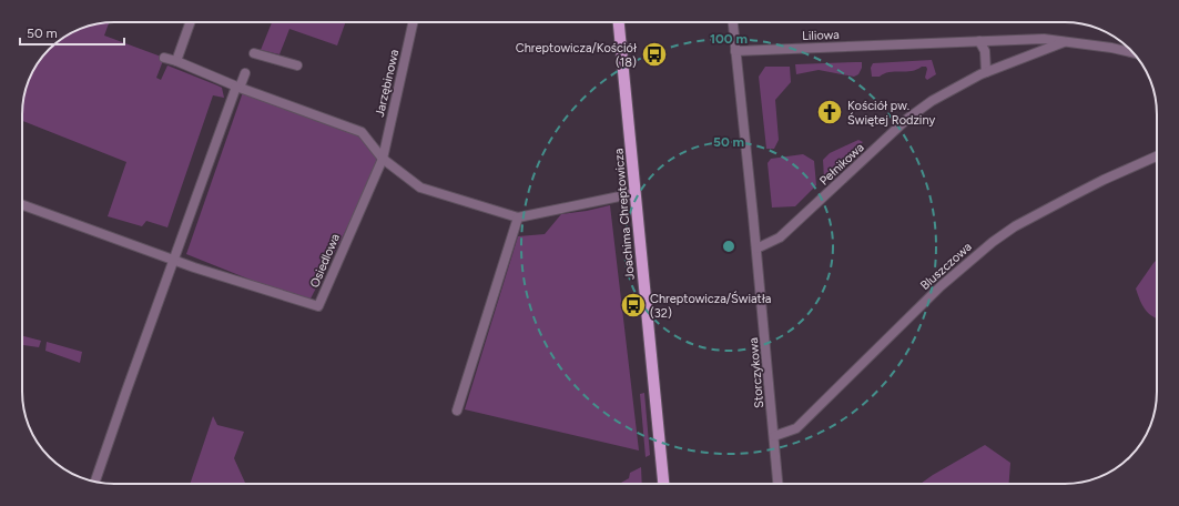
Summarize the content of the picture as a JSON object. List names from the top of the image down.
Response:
{
  "streets": {
    "main road": ["Joachima Chreptowicza"],
    "street": [
      "Liliowa",
      "Jarzębinowa",
      "Pełnikowa",
      "Osiedlowa",
      "Bluszczowa",
      "Storczykowa"
    ]
  },
  "crossings": [
    ["Liliowa", "Pełnikowa"],
    ["Liliowa", "Storczykowa"],
    ["Jarzębinowa", "Osiedlowa"],
    ["Pełnikowa", "Storczykowa"],
    ["Bluszczowa", "Storczykowa"]
  ],
  "places": {
    "bus stop": ["Chreptowicza/Kościół (18)", "Chreptowicza/Światła (32)"],
    "church": ["Kościół pw. Świętej Rodziny"]
  },
  "scale_bar": "50 m",
  "rings": ["100 m", "50 m"]
}
